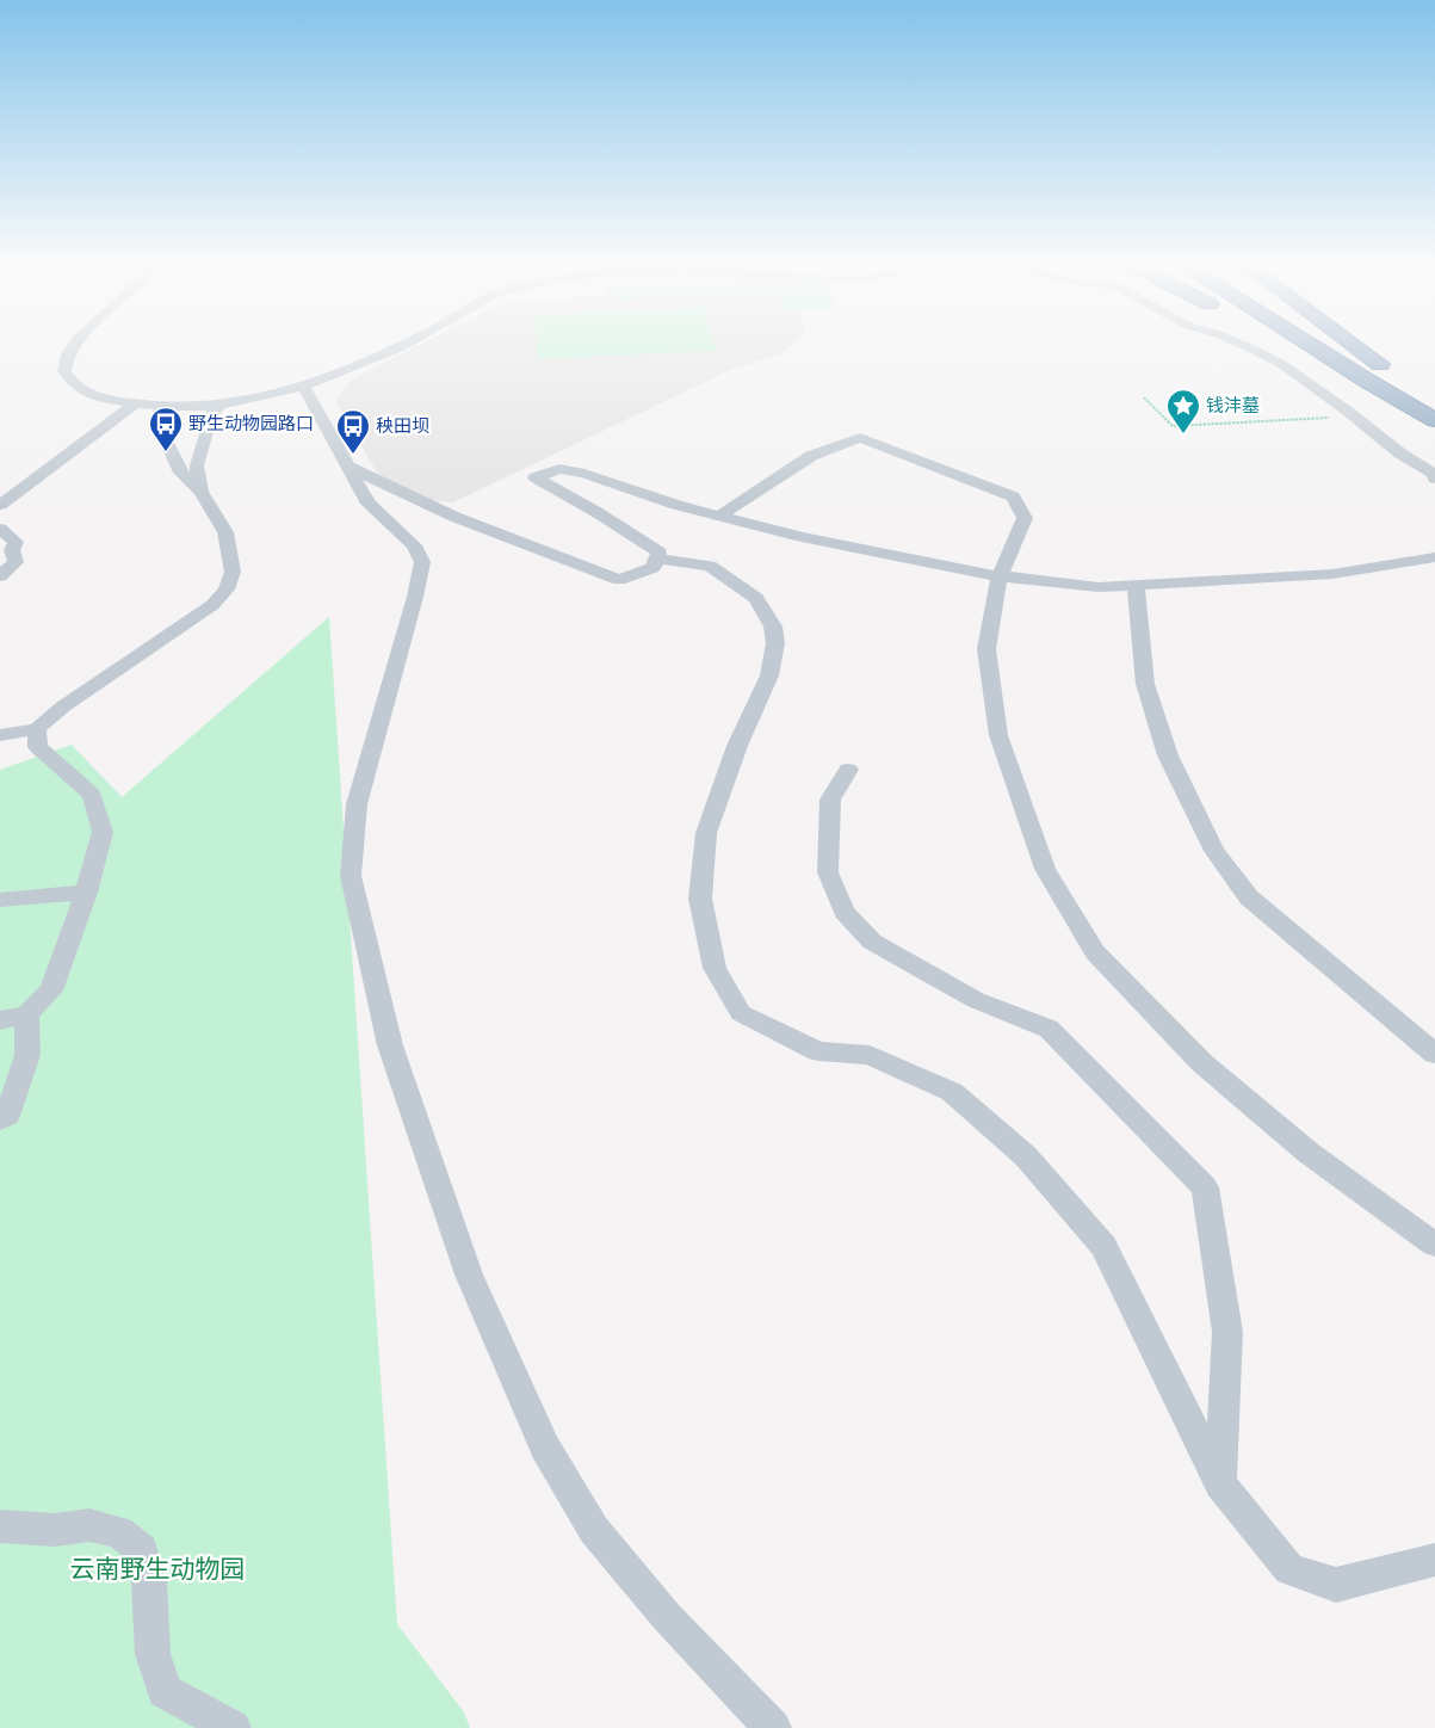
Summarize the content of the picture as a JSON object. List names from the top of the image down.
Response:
{
  "parks": ["云南野生动物园"],
  "places": {
    "place": ["钱沣墓"],
    "bus stop": ["野生动物园路口", "秧田坝"]
  }
}
